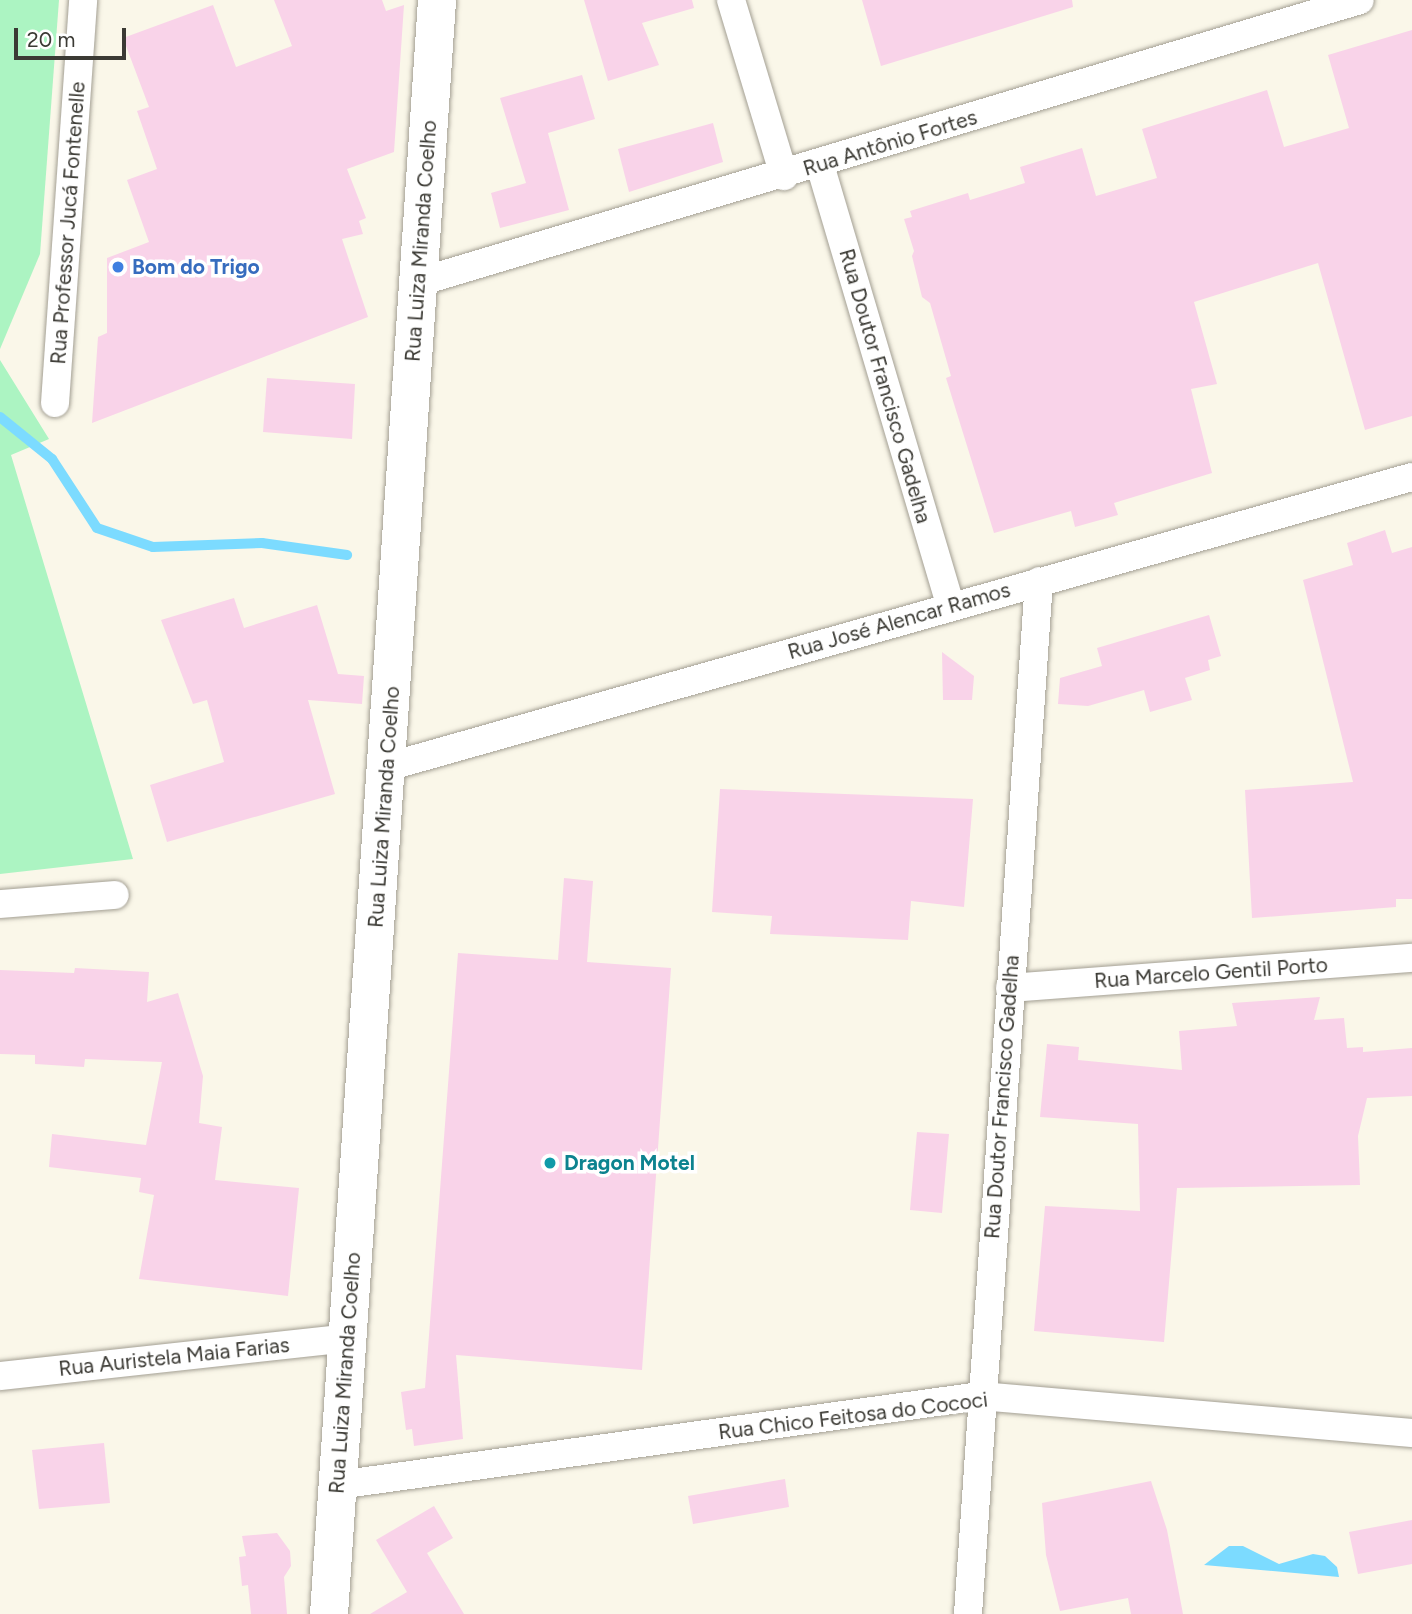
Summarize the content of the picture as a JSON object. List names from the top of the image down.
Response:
{
  "streets": {
    "street": [
      "Rua Antônio Fortes",
      "Rua Professor Jucá Fontenelle",
      "Rua Luiza Miranda Coelho",
      "Rua Doutor Francisco Gadelha",
      "Rua José Alencar Ramos",
      "Rua Marcelo Gentil Porto",
      "Rua Auristela Maia Farias",
      "Rua Chico Feitosa do Cococi"
    ]
  },
  "crossings": [
    ["Rua Antônio Fortes", "Rua Luiza Miranda Coelho"],
    ["Rua Antônio Fortes", "Rua Doutor Francisco Gadelha"],
    ["Rua Luiza Miranda Coelho", "Rua José Alencar Ramos"],
    ["Rua Luiza Miranda Coelho", "Rua Auristela Maia Farias"],
    ["Rua Luiza Miranda Coelho", "Rua Chico Feitosa do Cococi"],
    ["Rua Doutor Francisco Gadelha", "Rua José Alencar Ramos"],
    ["Rua Doutor Francisco Gadelha", "Rua Marcelo Gentil Porto"],
    ["Rua Doutor Francisco Gadelha", "Rua Chico Feitosa do Cococi"]
  ],
  "places": ["Bom do Trigo", "Dragon Motel"],
  "scale_bar": "20 m"
}
